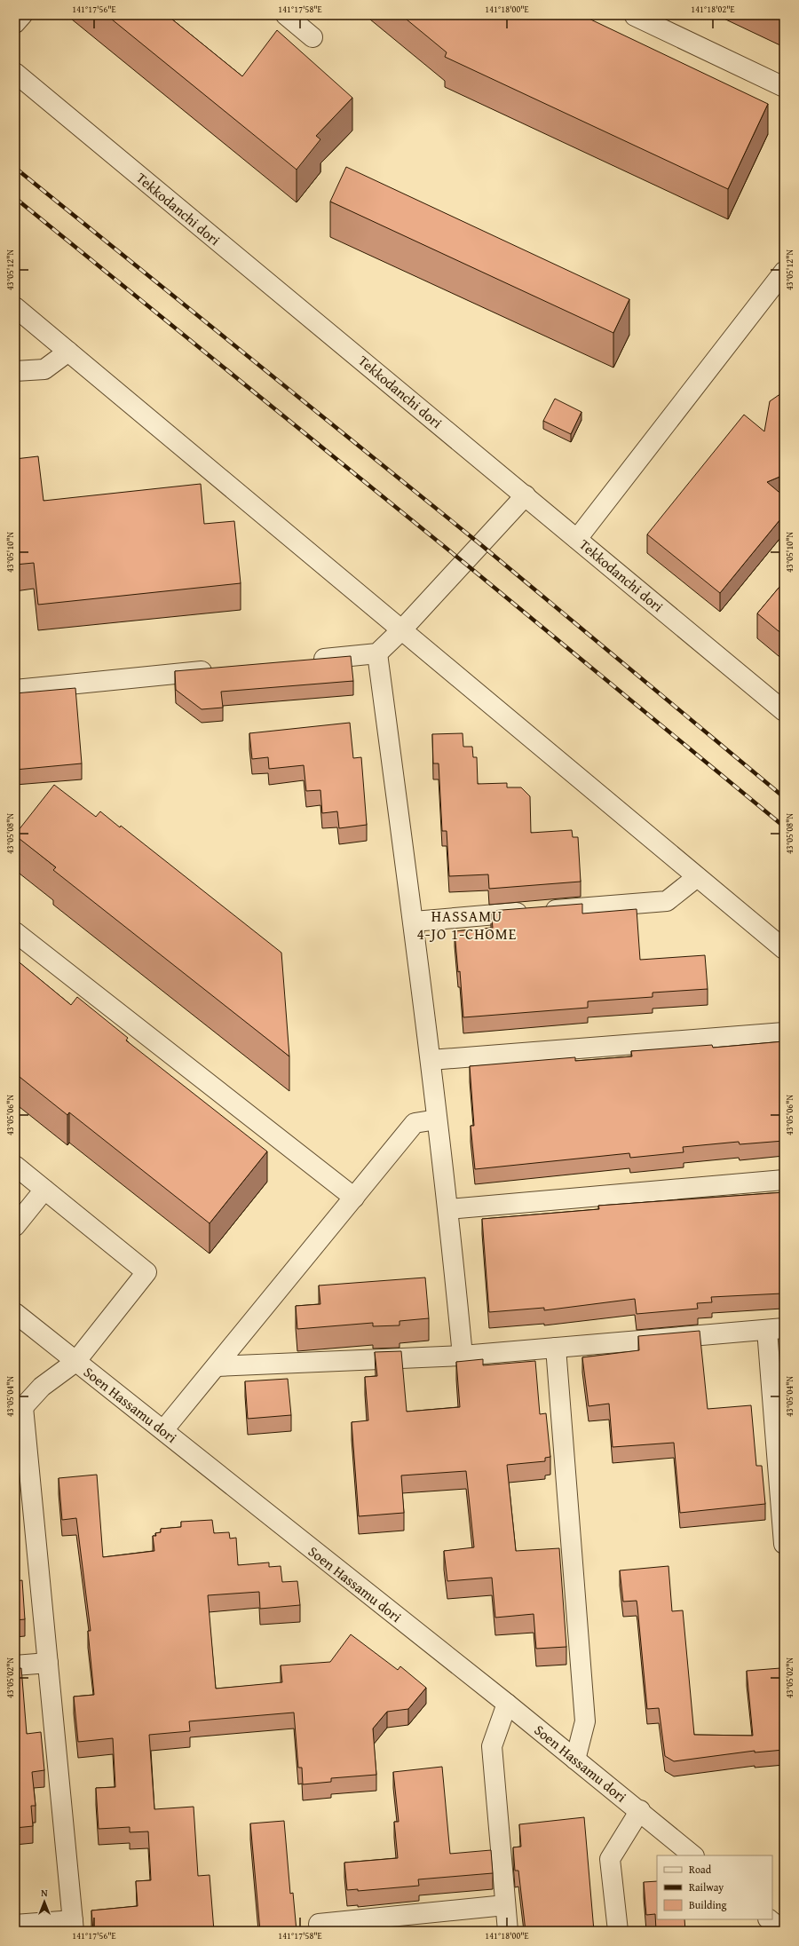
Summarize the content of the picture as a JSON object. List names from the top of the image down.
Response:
{
  "streets": {
    "street": ["Tekkodanchi dori", "Soen Hassamu dori"]
  },
  "districts": ["HASSAMU 4-JO 1-CHOME"],
  "legend": ["Road", "Railway", "Building"],
  "north": "top",
  "coordinates": [
    "141°17'56\"E",
    "141°17'58\"E",
    "141°18'00\"E",
    "141°18'02\"E",
    "43°05'12\"N",
    "43°05'10\"N",
    "43°05'08\"N",
    "43°05'06\"N",
    "43°05'04\"N",
    "43°05'02\"N"
  ]
}
